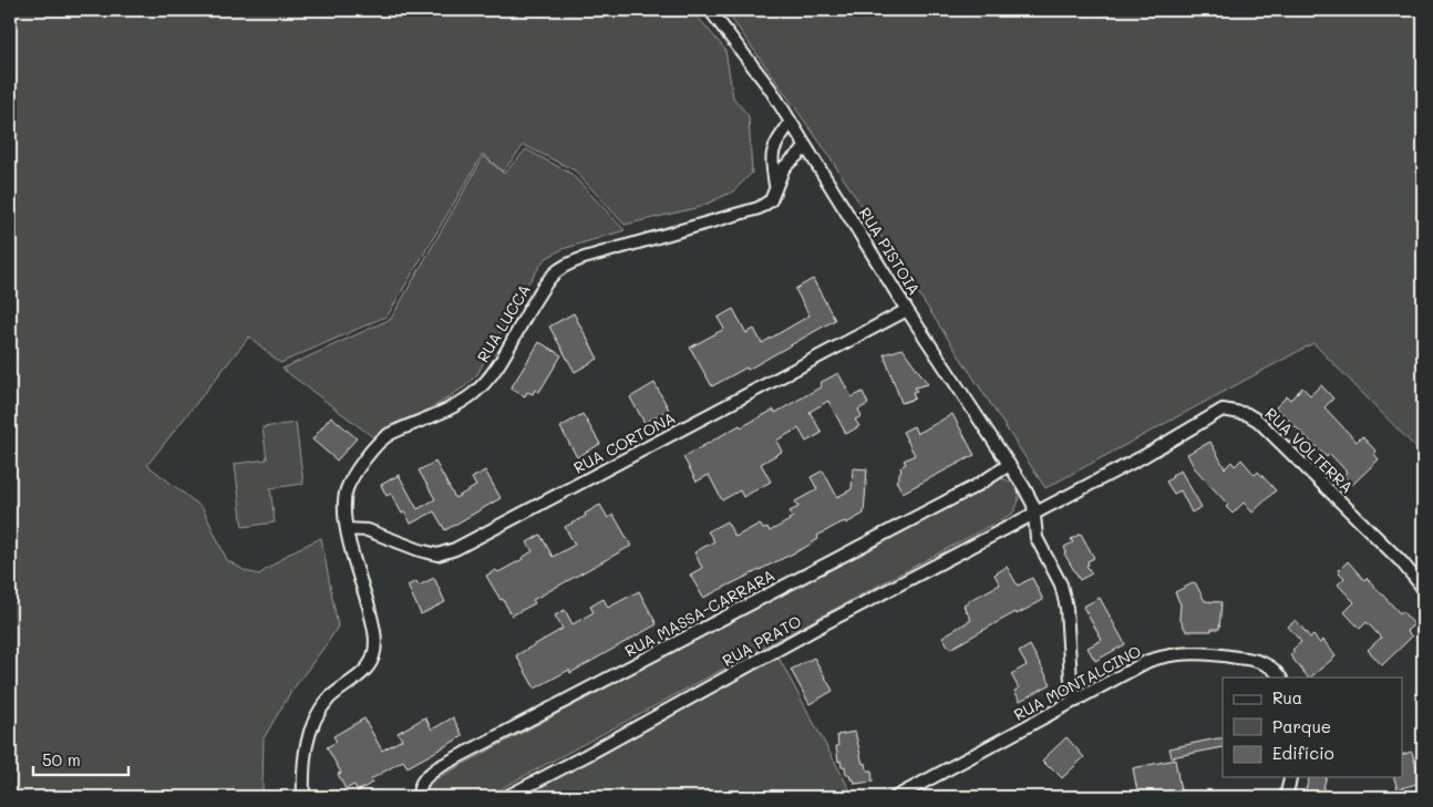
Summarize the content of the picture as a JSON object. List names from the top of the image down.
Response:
{
  "streets": {
    "street": [
      "RUA PISTOIA",
      "RUA LUCCA",
      "RUA CORTONA",
      "RUA VOLTERRA",
      "RUA MASSA-CARRARA",
      "RUA PRATO",
      "RUA MONTALCINO"
    ]
  },
  "crossings": [
    ["RUA PISTOIA", "RUA LUCCA"],
    ["RUA PISTOIA", "RUA CORTONA"],
    ["RUA PISTOIA", "RUA VOLTERRA"],
    ["RUA PISTOIA", "RUA MASSA-CARRARA"],
    ["RUA PISTOIA", "RUA PRATO"],
    ["RUA PISTOIA", "RUA MONTALCINO"],
    ["RUA LUCCA", "RUA CORTONA"],
    ["RUA VOLTERRA", "RUA PRATO"]
  ],
  "legend": ["Rua", "Parque", "Edifício"],
  "scale_bar": "50 m"
}
